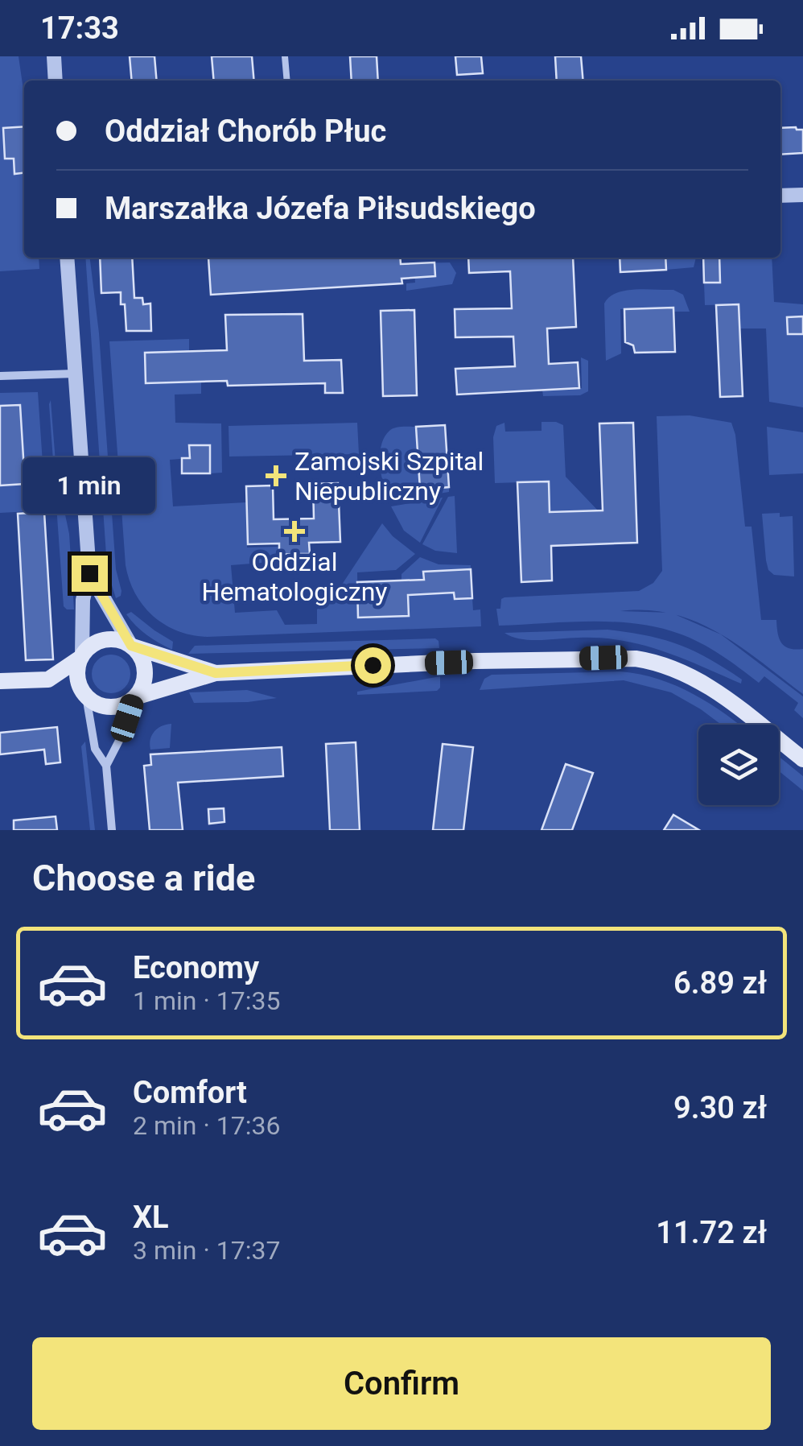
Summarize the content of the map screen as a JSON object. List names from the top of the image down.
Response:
{
  "places": {
    "health": ["Zamojski Szpital Niepubliczny", "Oddzial Hematologiczny"]
  },
  "page": {
    "status": "17:33",
    "banner": ["Oddział Chorób Płuc", "Marszałka Józefa Piłsudskiego"],
    "bubble": "1 min",
    "heading": "Choose a ride",
    "list": [
      {
        "name": "Economy",
        "note": "1 min · 17:35",
        "value": "6.89 zł"
      },
      {
        "name": "Comfort",
        "note": "2 min · 17:36",
        "value": "9.30 zł"
      },
      {
        "name": "XL",
        "note": "3 min · 17:37",
        "value": "11.72 zł"
      }
    ],
    "buttons": "Confirm"
  }
}
